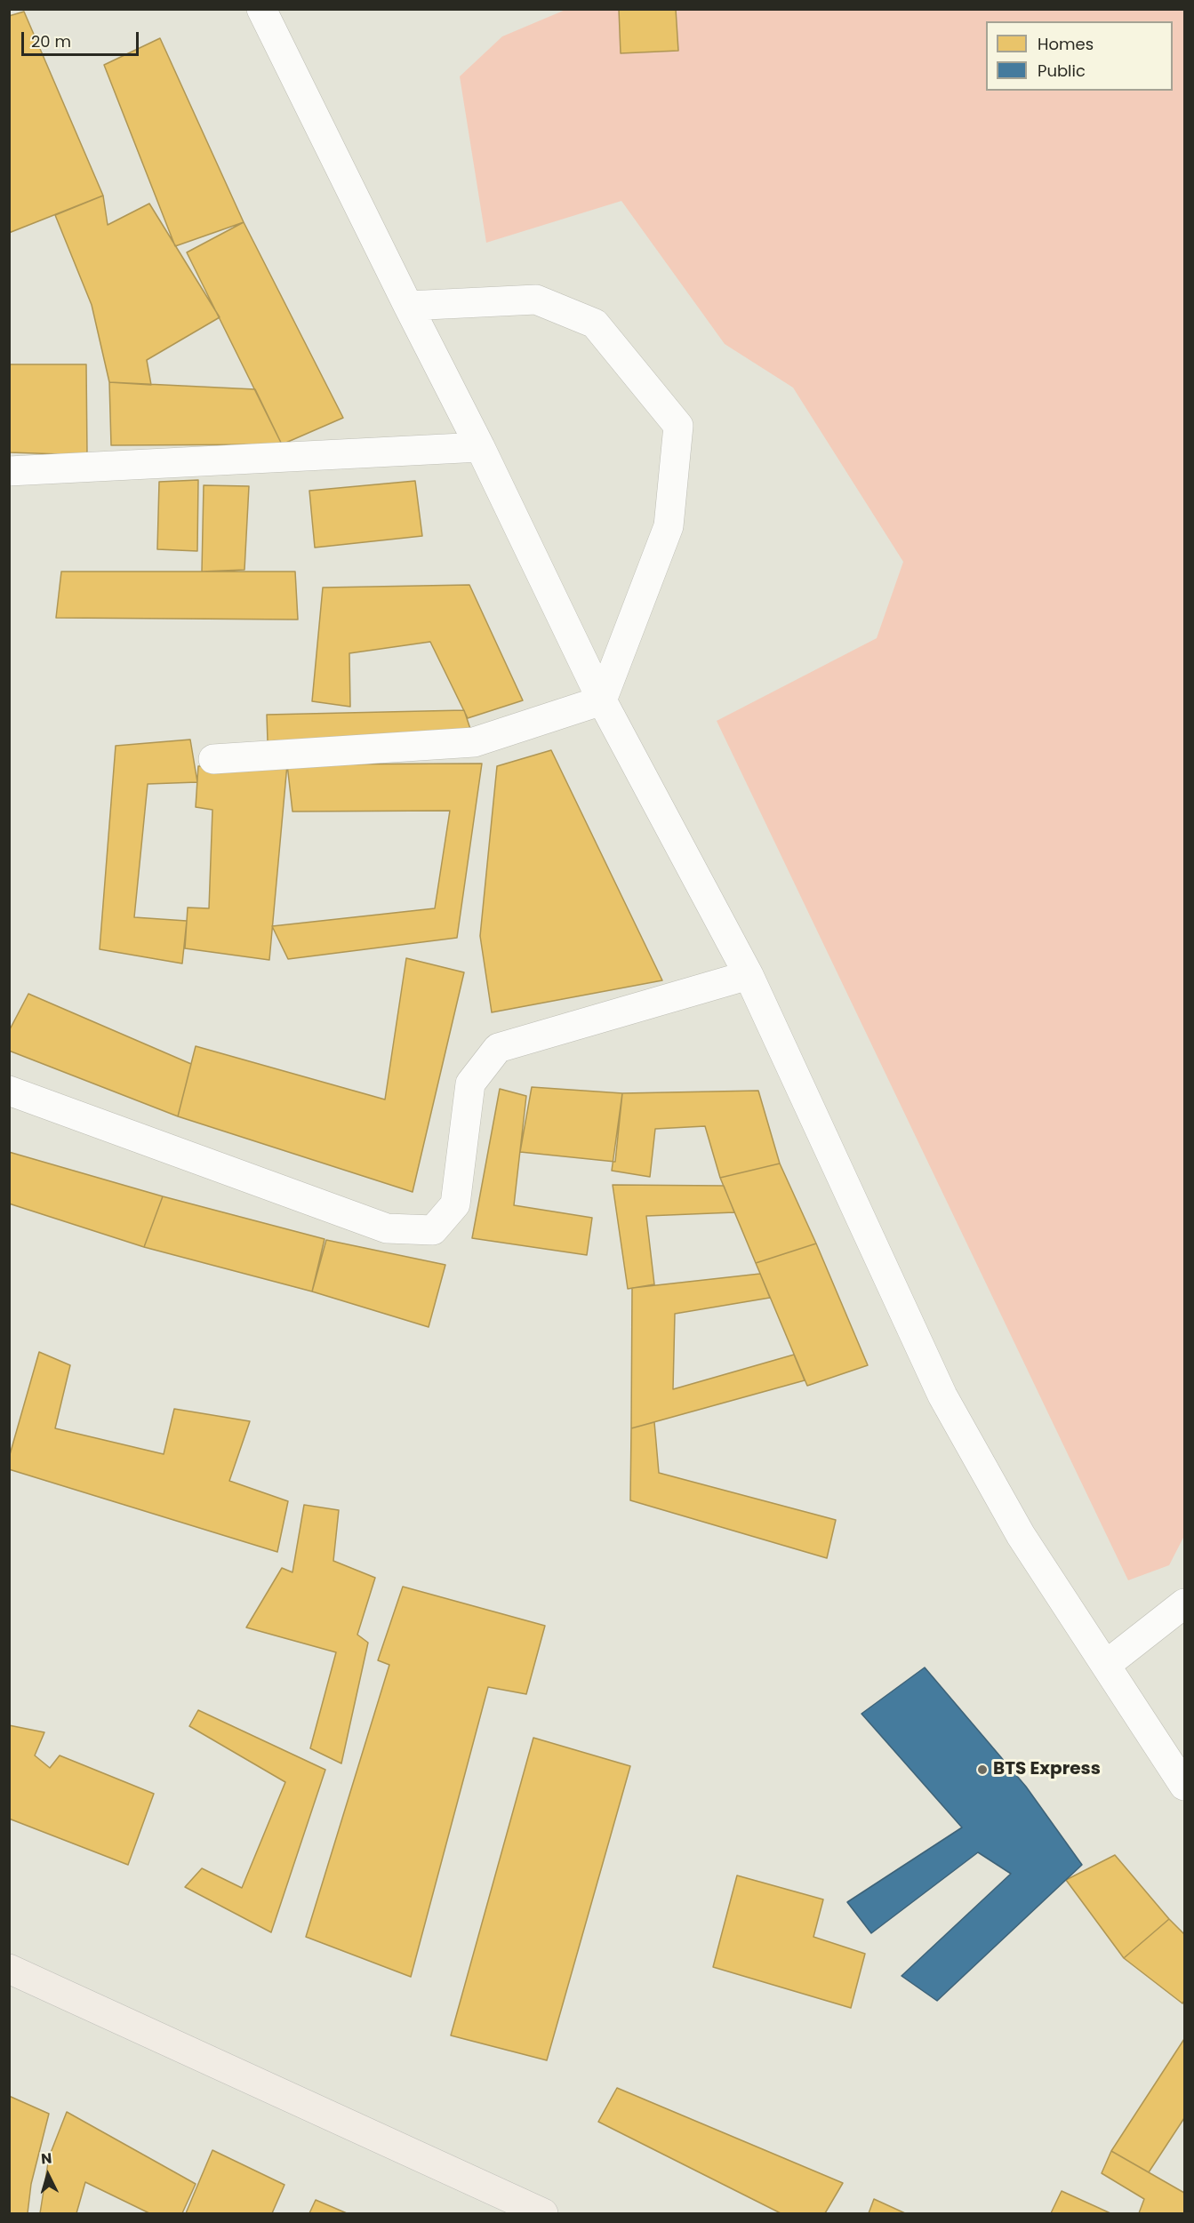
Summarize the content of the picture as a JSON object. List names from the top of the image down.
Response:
{
  "places": ["BTS Express"],
  "legend": ["Homes", "Public"],
  "scale_bar": "20 m",
  "north": "top"
}
